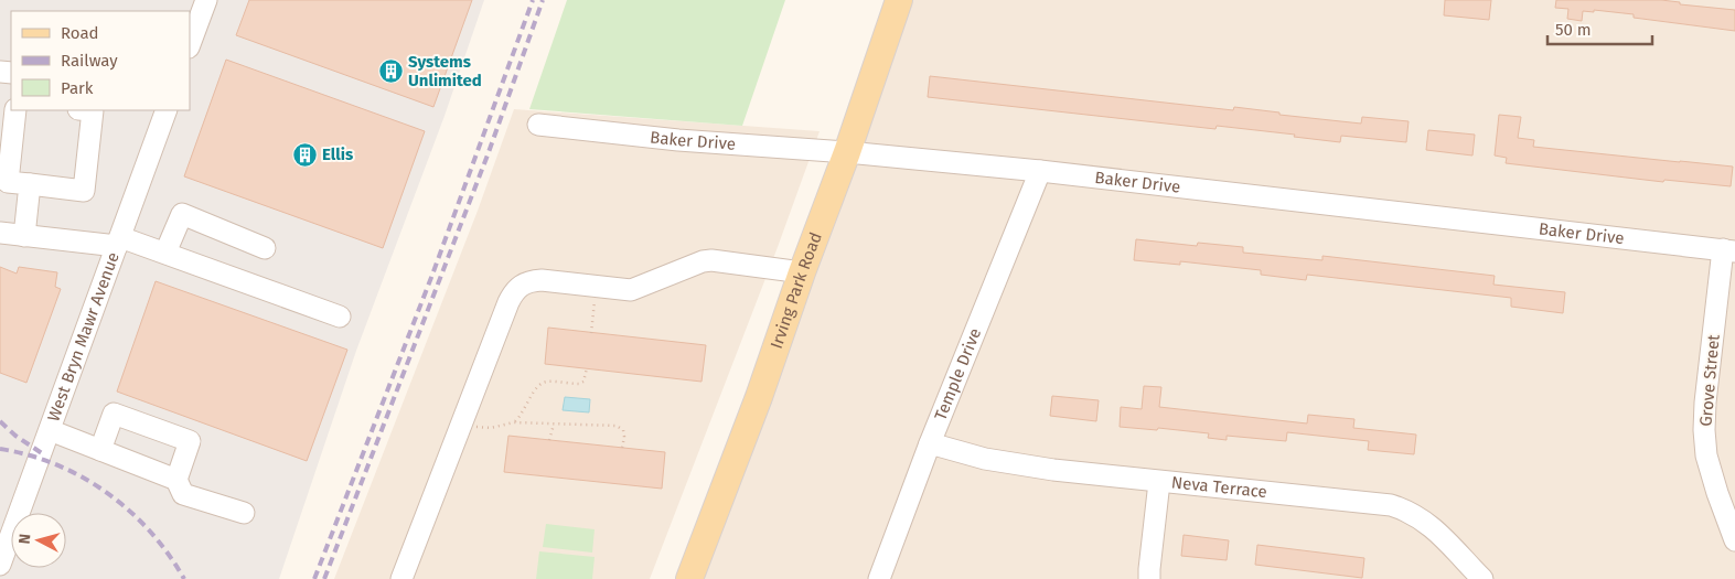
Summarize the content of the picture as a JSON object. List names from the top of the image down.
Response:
{
  "streets": {
    "main road": ["Irving Park Road"],
    "street": [
      "Baker Drive",
      "West Bryn Mawr Avenue",
      "Temple Drive",
      "Grove Street",
      "Neva Terrace"
    ]
  },
  "crossings": [
    ["Baker Drive", "Irving Park Road"],
    ["Baker Drive", "Temple Drive"],
    ["Baker Drive", "Grove Street"],
    ["Temple Drive", "Neva Terrace"]
  ],
  "places": {
    "building": ["Systems Unlimited", "Ellis"]
  },
  "legend": ["Road", "Railway", "Park"],
  "scale_bar": "50 m",
  "north": "left"
}
